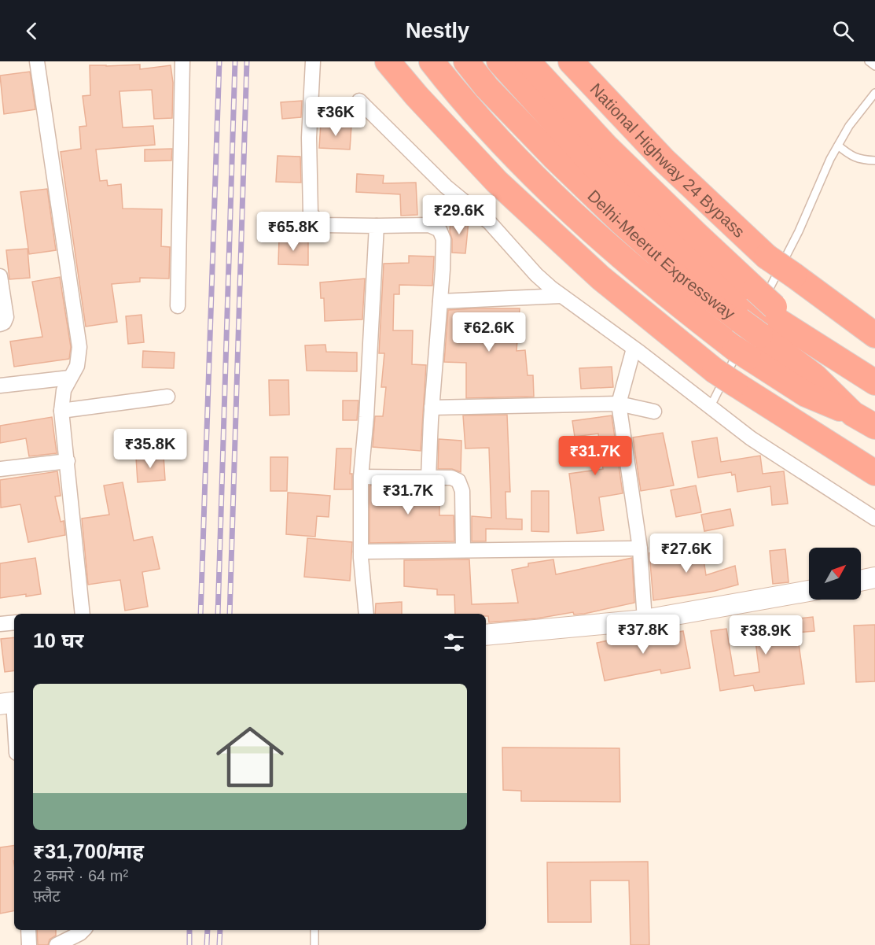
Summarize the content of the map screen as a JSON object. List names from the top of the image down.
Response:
{
  "streets": {
    "highway": ["National Highway 24 Bypass", "Delhi-Meerut Expressway"]
  },
  "north": "top right",
  "page": {
    "header": "Nestly",
    "price": [
      "₹36K",
      "₹29.6K",
      "₹65.8K",
      "₹62.6K",
      "₹35.8K",
      "₹31.7K",
      "₹31.7K",
      "₹27.6K",
      "₹37.8K",
      "₹38.9K"
    ],
    "heading": "10 घर",
    "list": [
      {
        "name": "₹31,700/माह",
        "note": "2 कमरे · 64 m² · फ़्लैट"
      }
    ]
  }
}
